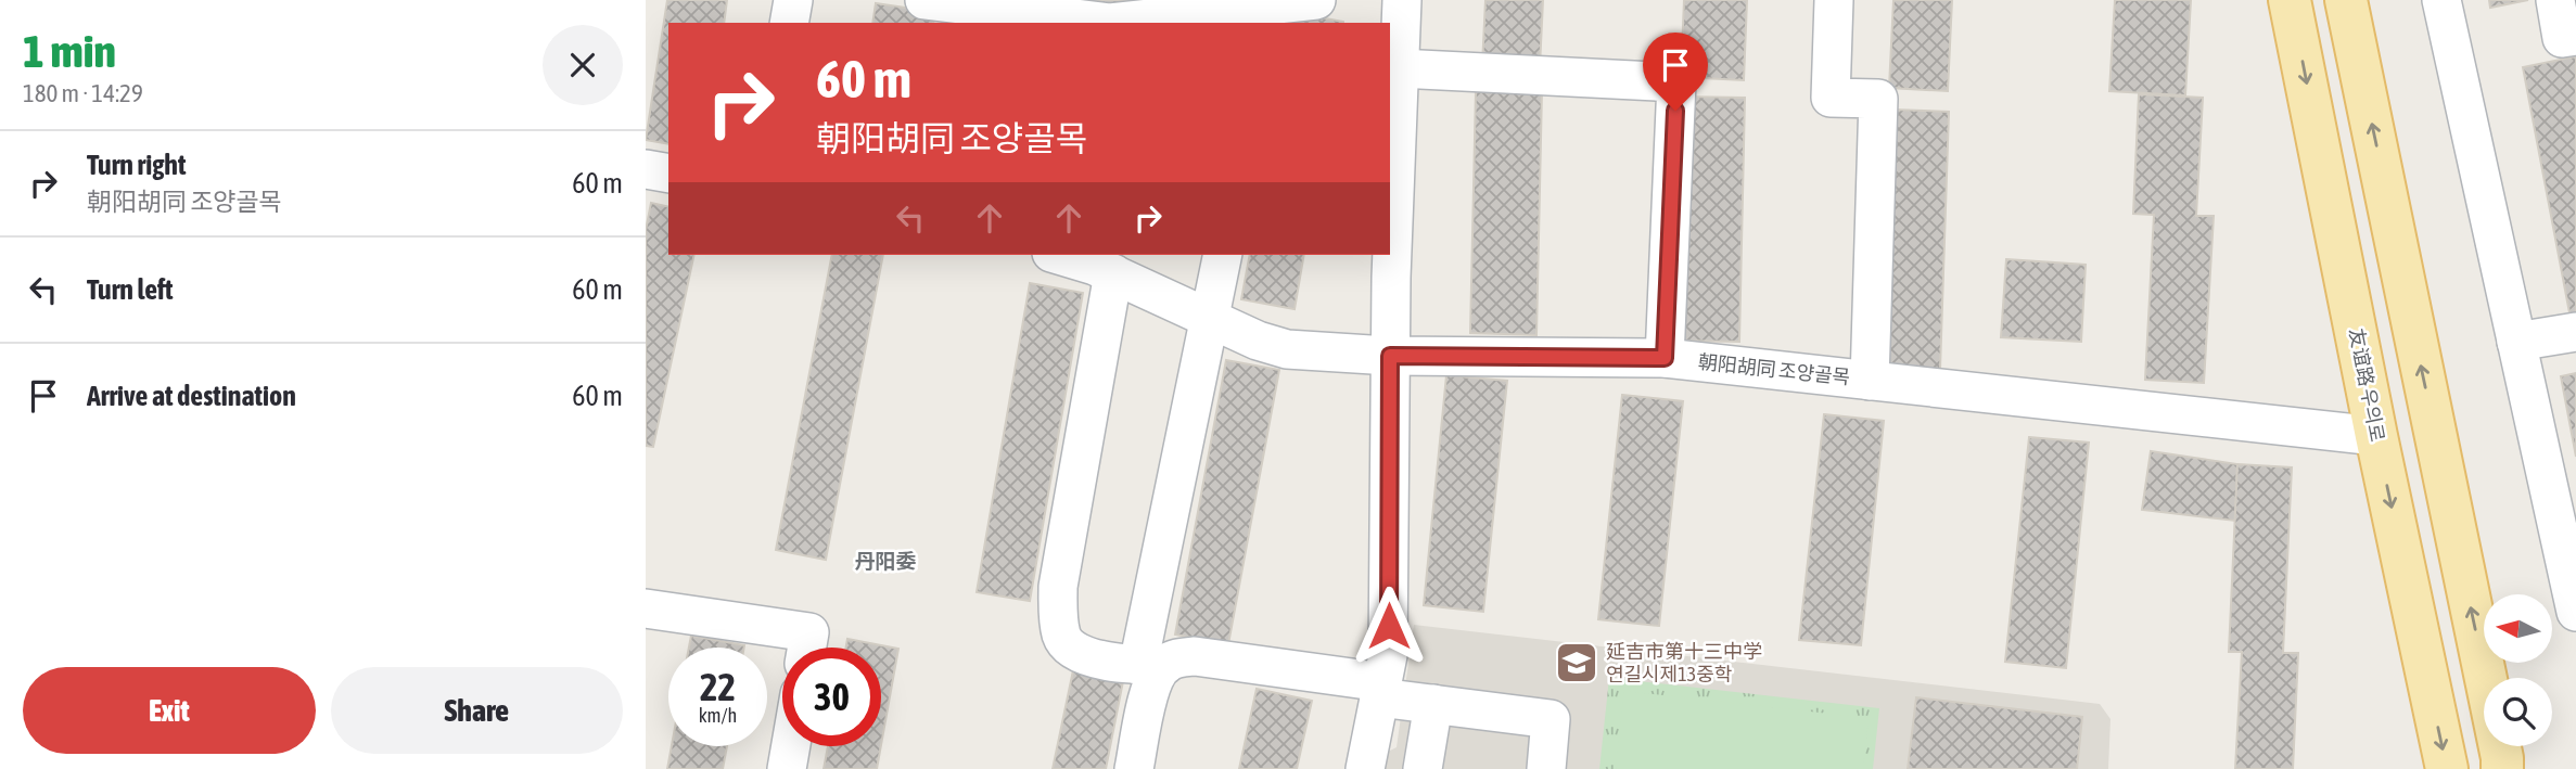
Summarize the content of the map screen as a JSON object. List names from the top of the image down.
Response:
{
  "streets": {
    "main road": ["友谊路 우의로"],
    "street": ["朝阳胡同 조양골목"]
  },
  "crossings": [
    ["朝阳胡同 조양골목", "友谊路 우의로"]
  ],
  "districts": ["丹阳委"],
  "places": {
    "school or university": ["延吉市第十三中学 연길시제13중학"]
  },
  "north": "left",
  "page": {
    "heading": ["1 min", "180 m · 14:29"],
    "turn": ["60 m", "朝阳胡同 조양골목"],
    "list": [
      {
        "name": "Turn right",
        "note": "朝阳胡同 조양골목",
        "value": "60 m"
      },
      {
        "name": "Turn left",
        "value": "60 m"
      },
      {
        "name": "Arrive at destination",
        "value": "60 m"
      }
    ],
    "speed": "22 km/h",
    "limit": "30",
    "buttons": ["Exit", "Share"]
  }
}
